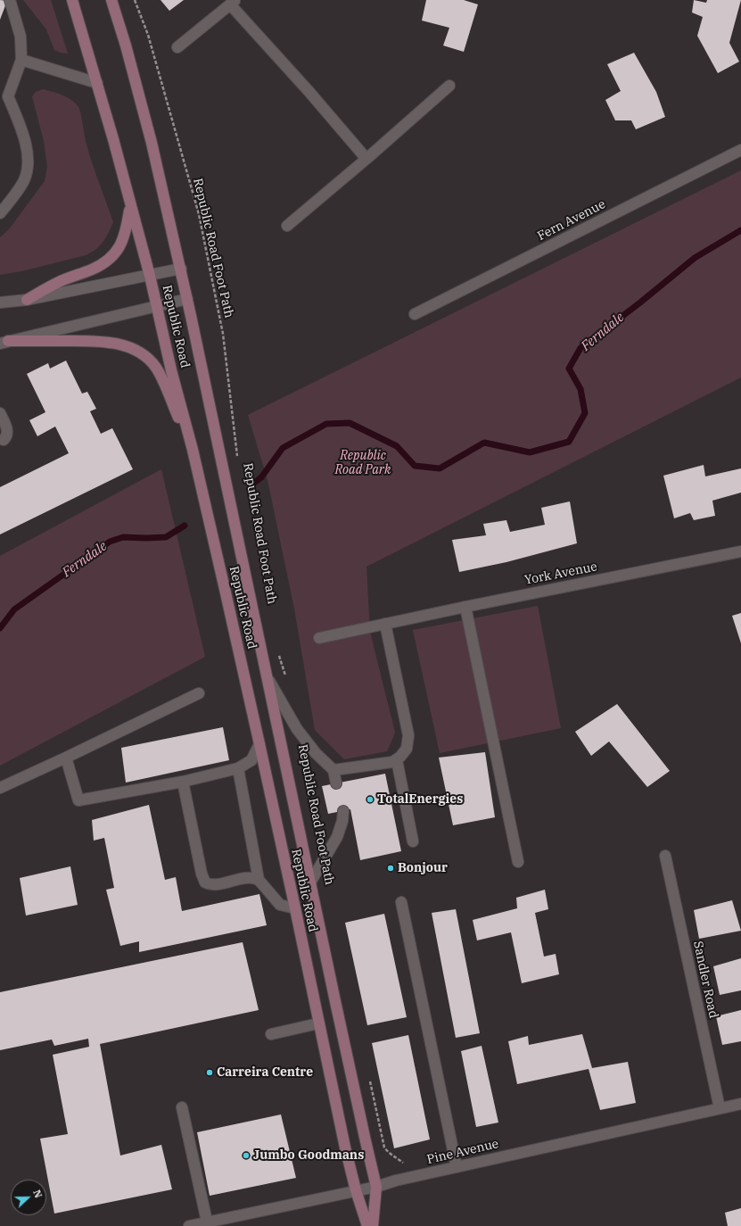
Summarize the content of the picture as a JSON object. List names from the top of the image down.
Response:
{
  "streets": {
    "main road": ["Republic Road"],
    "street": [
      "Fern Avenue",
      "York Avenue",
      "Sandler Road",
      "Pine Avenue"
    ],
    "path": ["Republic Road Foot Path"]
  },
  "crossings": [
    ["Republic Road", "Pine Avenue"],
    ["Sandler Road", "Pine Avenue"]
  ],
  "water": ["Ferndale"],
  "parks": ["Republic Road Park"],
  "places": [
    "TotalEnergies",
    "Bonjour",
    "Carreira Centre",
    "Jumbo Goodmans"
  ],
  "north": "right"
}
